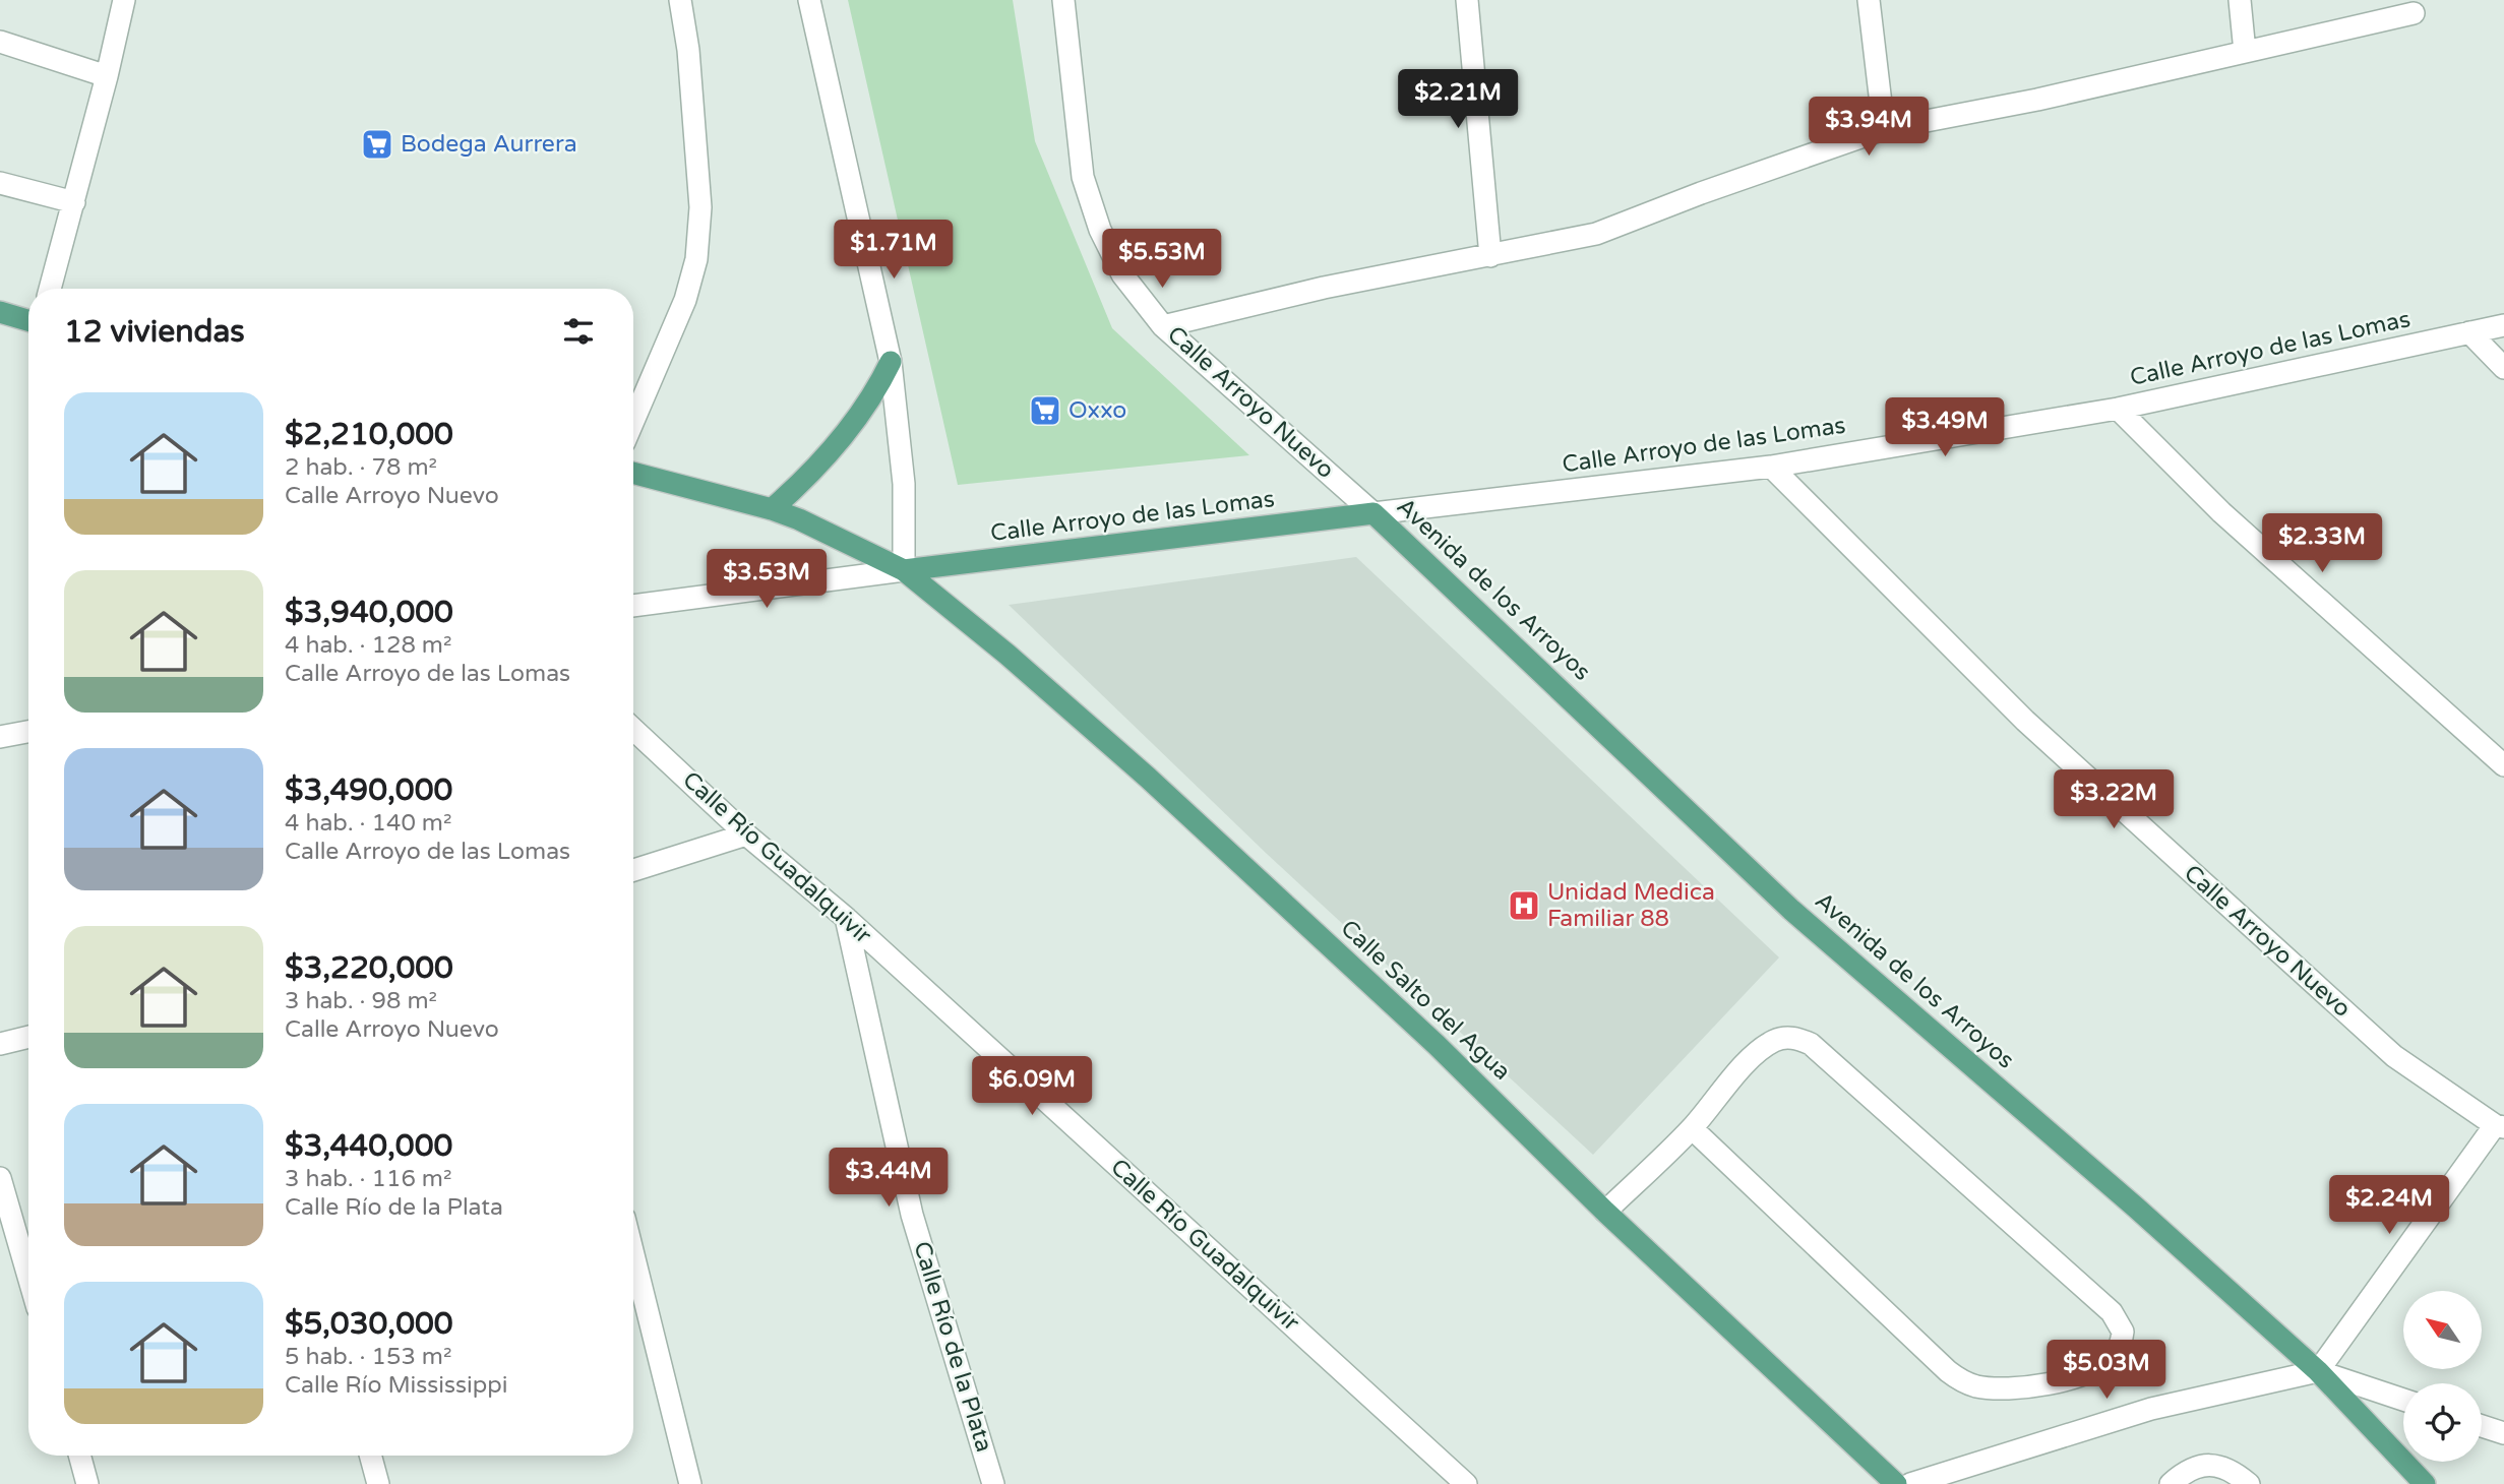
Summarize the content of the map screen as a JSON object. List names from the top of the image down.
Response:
{
  "streets": {
    "main road": ["Calle Arroyo de las Lomas", "Avenida de los Arroyos", "Calle Salto del Agua"],
    "street": ["Calle Arroyo Nuevo", "Calle Río Guadalquivir", "Calle Río de la Plata"]
  },
  "crossings": [
    ["Calle Arroyo de las Lomas", "Calle Arroyo Nuevo"],
    ["Calle Arroyo de las Lomas", "Avenida de los Arroyos"],
    ["Calle Arroyo de las Lomas", "Calle Salto del Agua"],
    ["Calle Arroyo Nuevo", "Avenida de los Arroyos"],
    ["Calle Río Guadalquivir", "Calle Río de la Plata"]
  ],
  "places": {
    "supermarket": ["Bodega Aurrera", "Oxxo"],
    "hospital": ["Unidad Medica Familiar 88"]
  },
  "north": "top left",
  "page": {
    "price": [
      "$2.21M",
      "$3.94M",
      "$1.71M",
      "$5.53M",
      "$3.49M",
      "$2.33M",
      "$3.53M",
      "$3.22M",
      "$6.09M",
      "$3.44M",
      "$2.24M",
      "$5.03M"
    ],
    "heading": "12 viviendas",
    "list": [
      {
        "name": "$2,210,000",
        "note": "2 hab. · 78 m² · Calle Arroyo Nuevo"
      },
      {
        "name": "$3,940,000",
        "note": "4 hab. · 128 m² · Calle Arroyo de las Lomas"
      },
      {
        "name": "$3,490,000",
        "note": "4 hab. · 140 m² · Calle Arroyo de las Lomas"
      },
      {
        "name": "$3,220,000",
        "note": "3 hab. · 98 m² · Calle Arroyo Nuevo"
      },
      {
        "name": "$3,440,000",
        "note": "3 hab. · 116 m² · Calle Río de la Plata"
      },
      {
        "name": "$5,030,000",
        "note": "5 hab. · 153 m² · Calle Río Mississippi"
      }
    ]
  }
}
